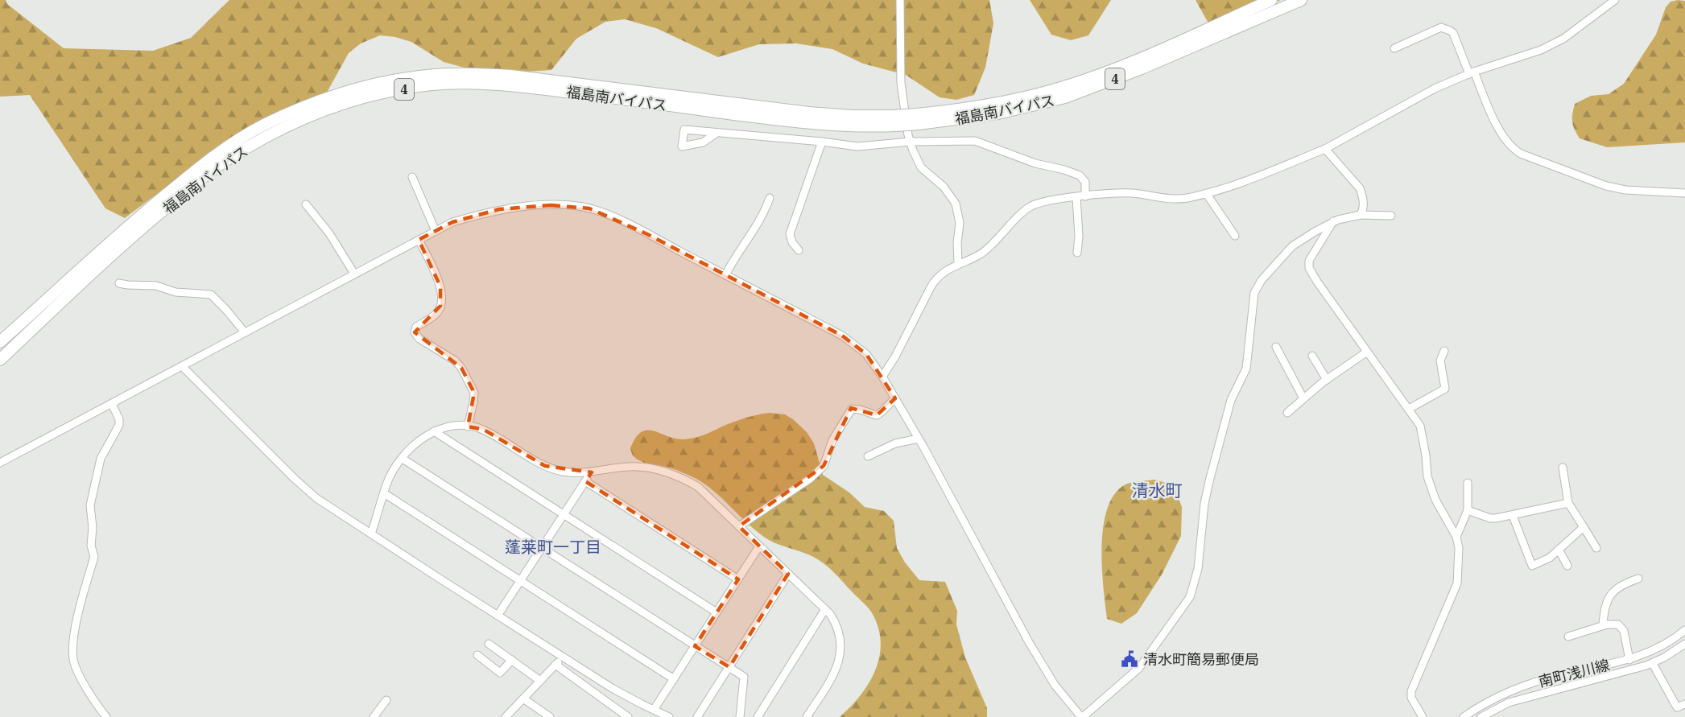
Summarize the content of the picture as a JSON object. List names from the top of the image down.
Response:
{
  "streets": {
    "highway": ["4", "福島南バイパス"],
    "street": ["南町浅川線"]
  },
  "districts": ["清水町", "蓬莱町一丁目"],
  "places": {
    "public building": ["清水町簡易郵便局"]
  }
}
